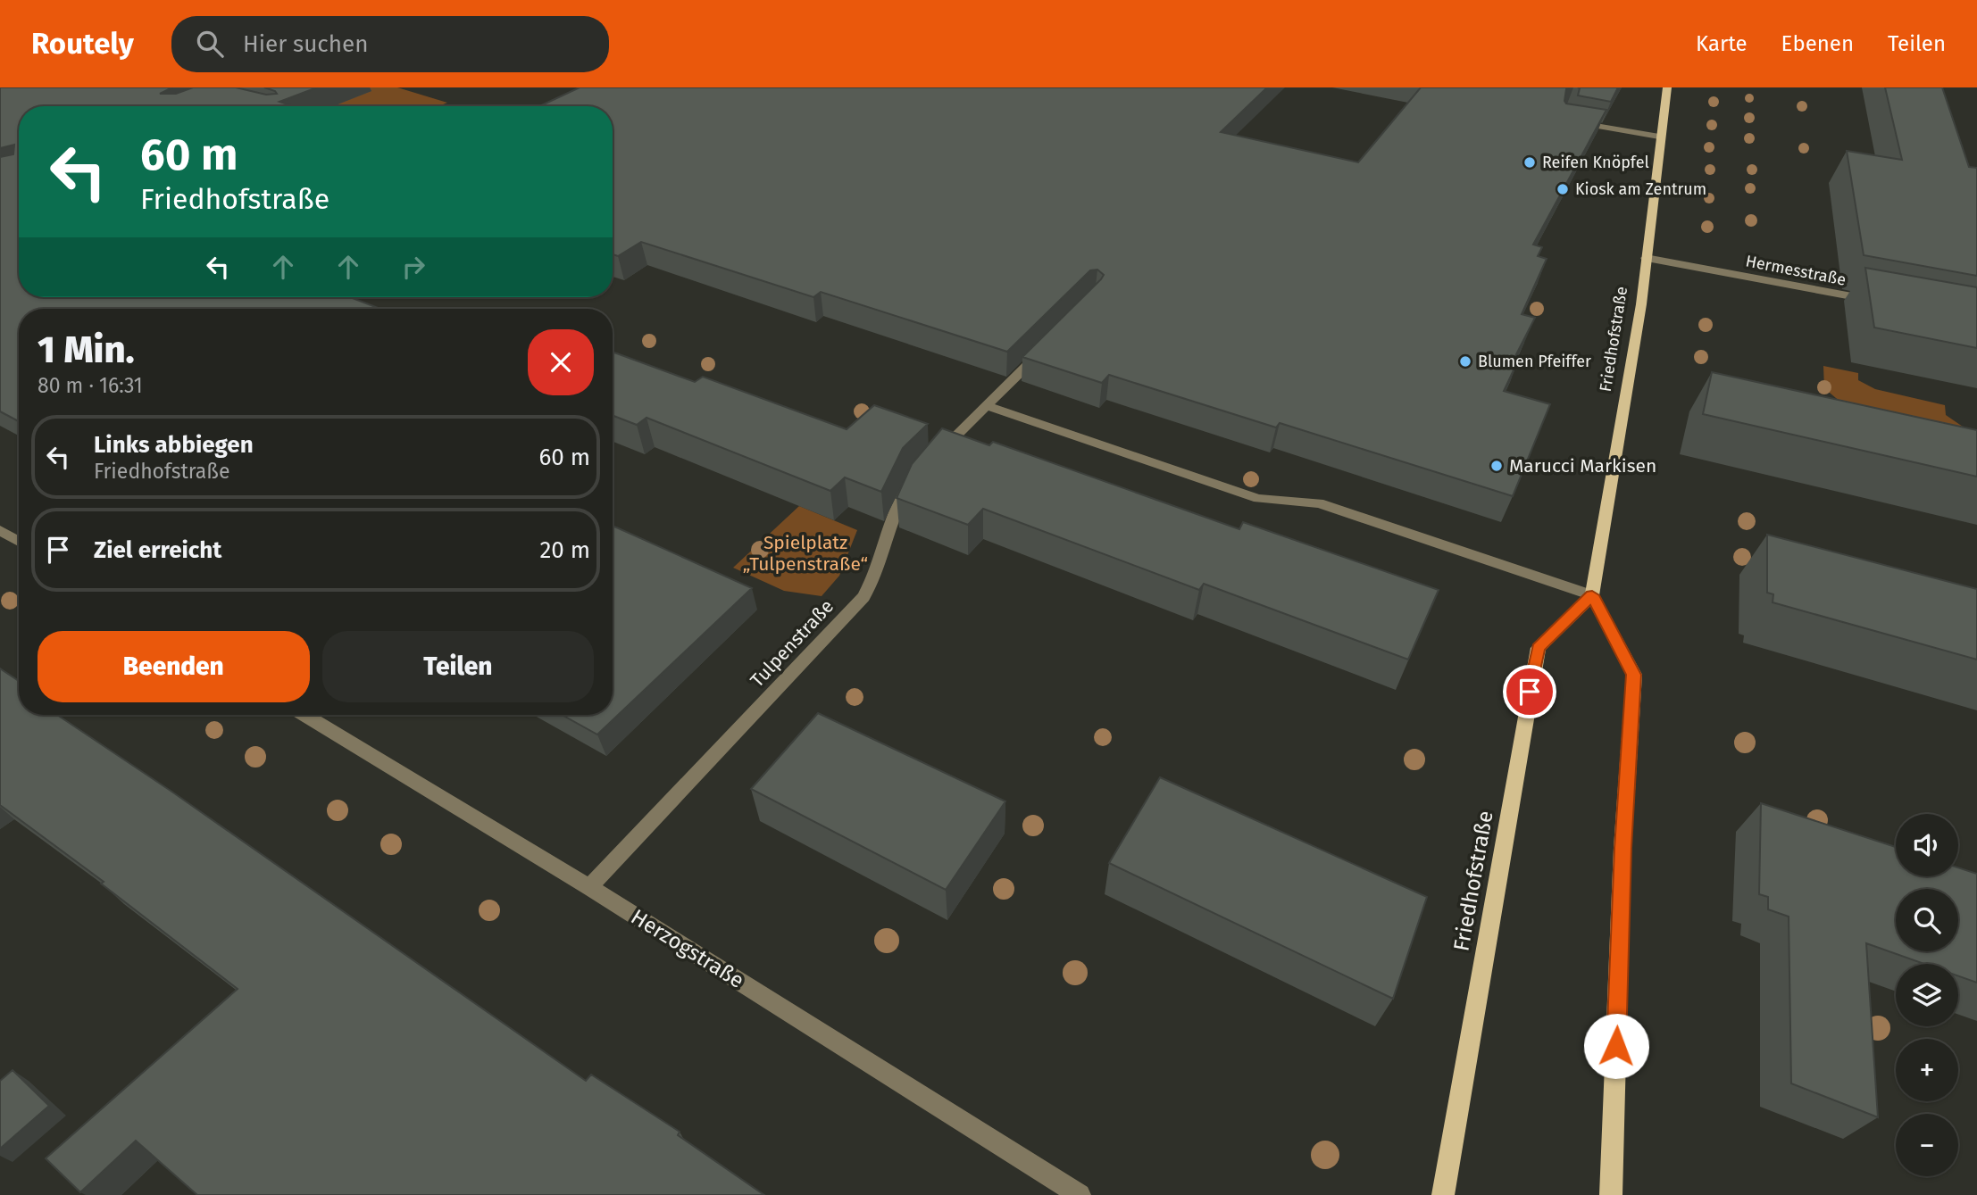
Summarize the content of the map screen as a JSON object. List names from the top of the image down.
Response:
{
  "streets": {
    "main road": ["Friedhofstraße"],
    "street": ["Hermesstraße", "Tulpenstraße", "Herzogstraße"]
  },
  "crossings": [
    ["Hermesstraße", "Friedhofstraße"],
    ["Tulpenstraße", "Herzogstraße"]
  ],
  "parks": ["Spielplatz „Tulpenstraße“"],
  "places": [
    "Reifen Knöpfel",
    "Kiosk am Zentrum",
    "Blumen Pfeiffer",
    "Marucci Markisen"
  ],
  "page": {
    "header": "Routely",
    "search": "Hier suchen",
    "nav": ["Karte", "Ebenen", "Teilen"],
    "turn": ["60 m", "Friedhofstraße"],
    "heading": ["1 Min.", "80 m · 16:31"],
    "list": [
      {
        "name": "Links abbiegen",
        "note": "Friedhofstraße",
        "value": "60 m"
      },
      {
        "name": "Ziel erreicht",
        "value": "20 m"
      }
    ],
    "buttons": ["Beenden", "Teilen"],
    "map_buttons": ["+", "−"]
  }
}
